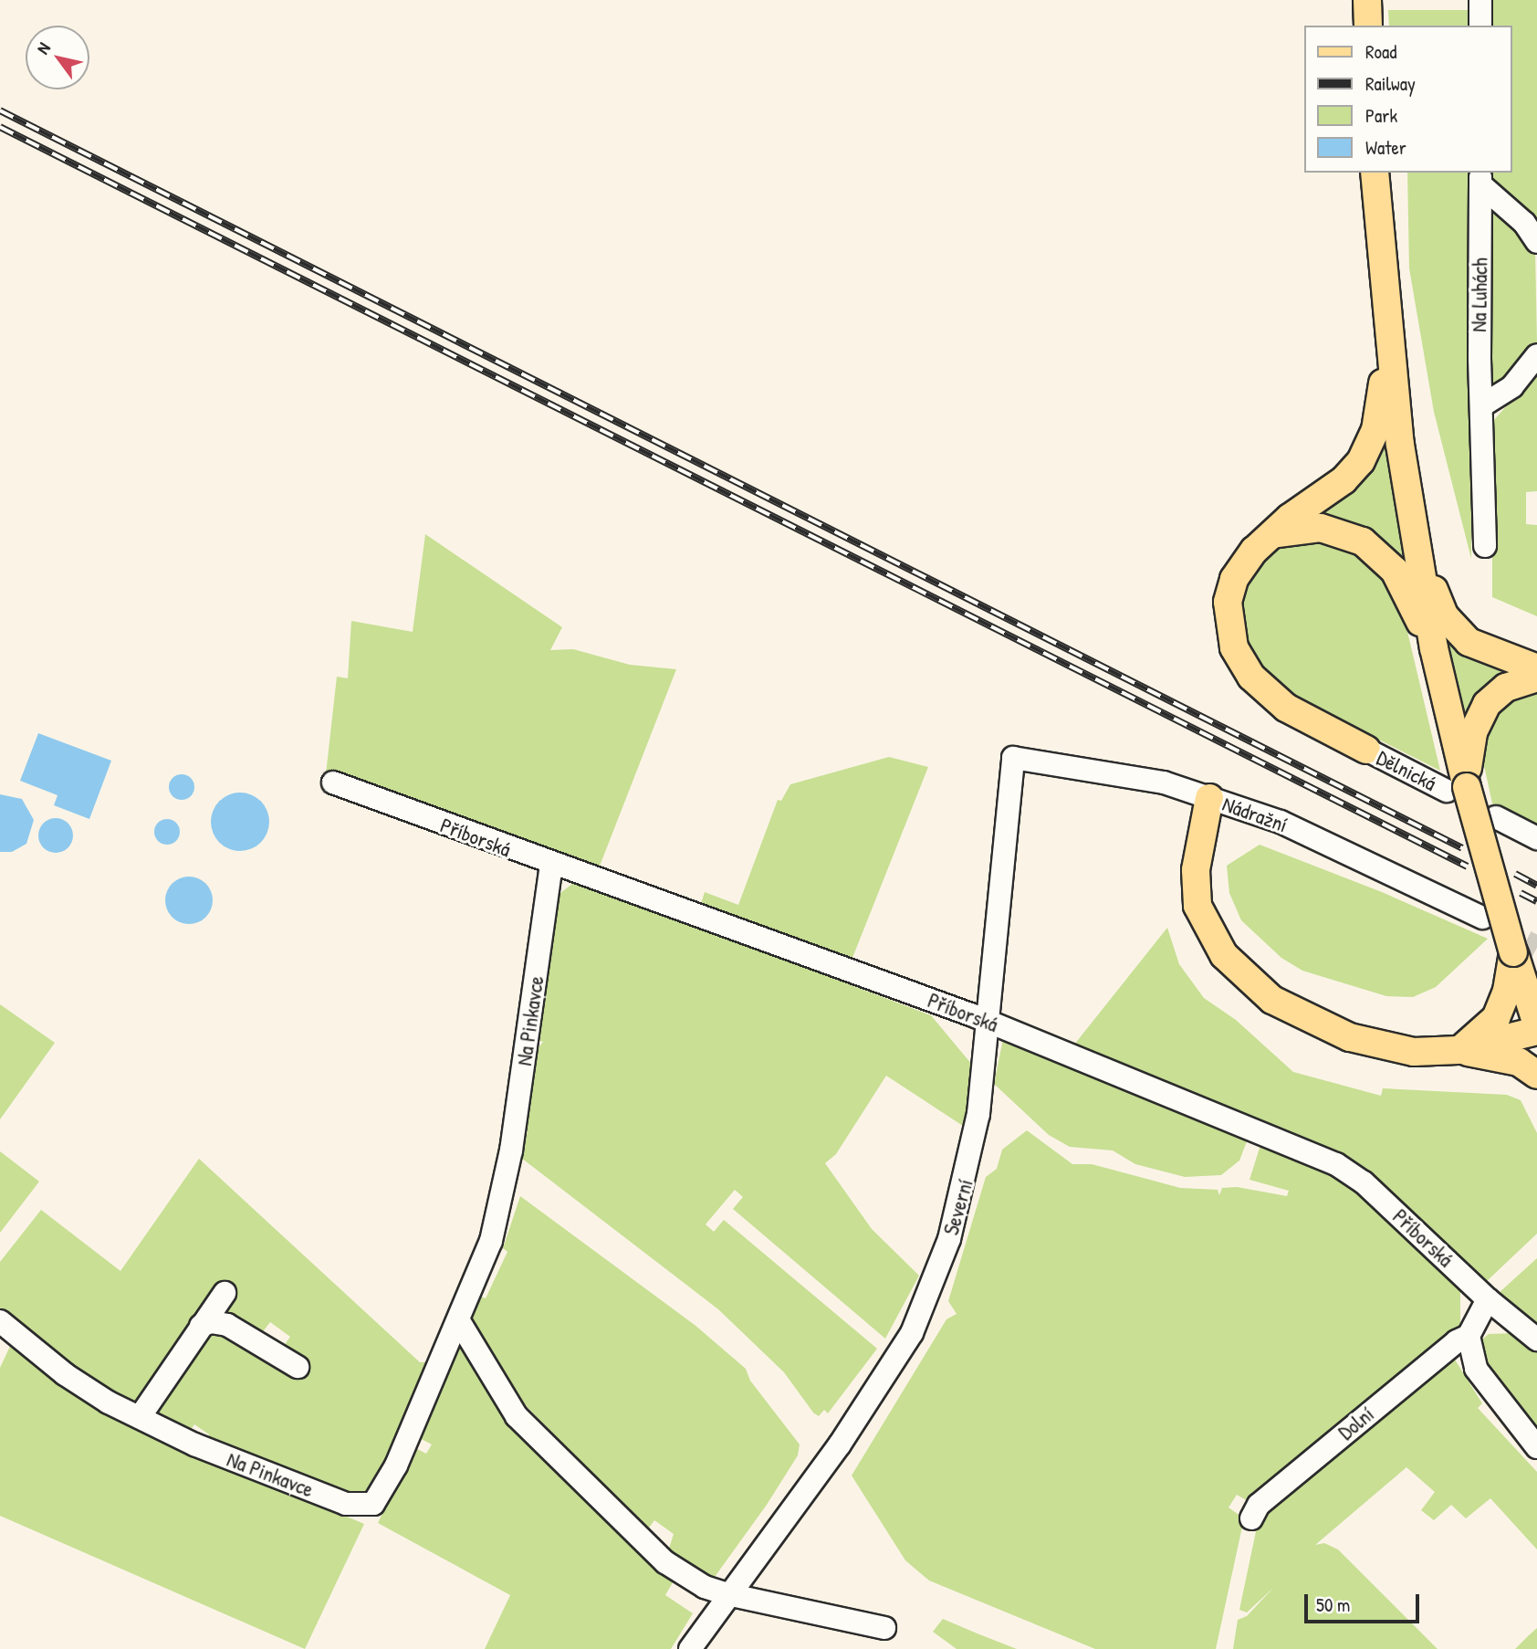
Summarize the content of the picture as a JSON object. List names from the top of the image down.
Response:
{
  "streets": {
    "street": [
      "Na Luhách",
      "Dělnická",
      "Nádražní",
      "Příborská",
      "Na Pinkavce",
      "Severní",
      "Dolní"
    ]
  },
  "crossings": [
    ["Nádražní", "Severní"],
    ["Příborská", "Na Pinkavce"],
    ["Příborská", "Severní"],
    ["Příborská", "Dolní"]
  ],
  "legend": [
    "Road",
    "Railway",
    "Park",
    "Water"
  ],
  "scale_bar": "50 m",
  "north": "top left"
}
